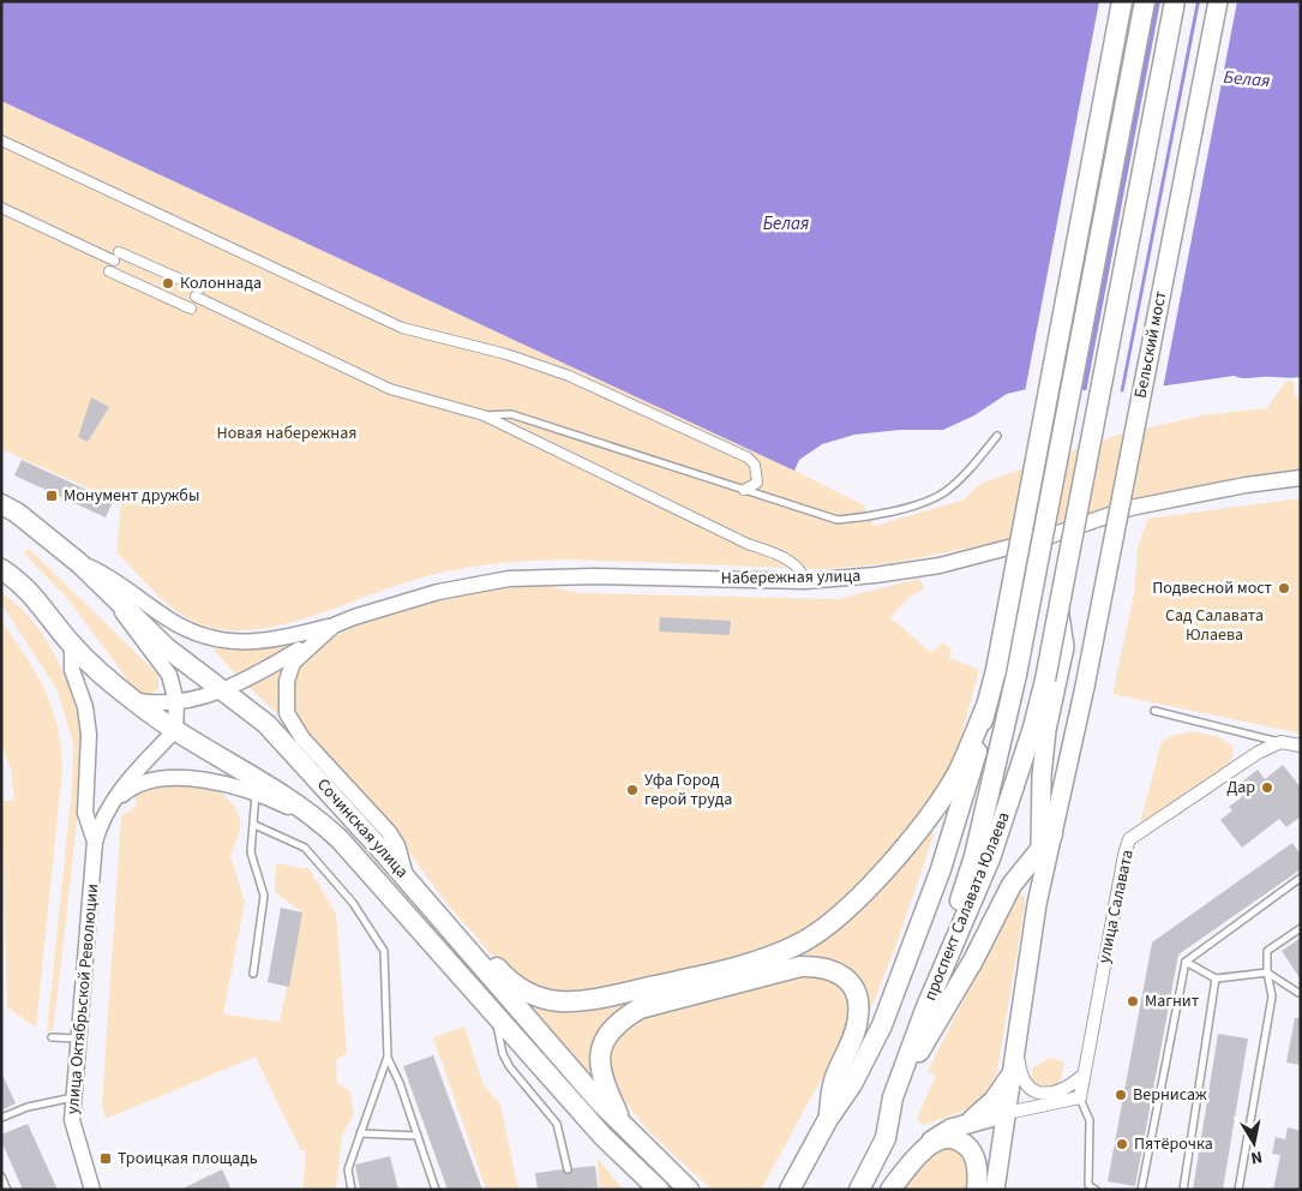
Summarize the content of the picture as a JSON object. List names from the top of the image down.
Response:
{
  "streets": {
    "main road": ["Бельский мост", "Сочинская улица", "проспект Салавата Юлаева"],
    "street": ["Набережная улица", "улица Салавата", "улица Октябрьской Революции"]
  },
  "water": ["Белая"],
  "parks": ["Новая набережная", "Сад Салавата Юлаева"],
  "places": {
    "other": [
      "Колоннада",
      "Подвесной мост",
      "Дар",
      "Уфа Город герой труда",
      "Магнит",
      "Вернисаж",
      "Пятёрочка"
    ],
    "transit": ["Монумент дружбы", "Троицкая площадь"]
  },
  "north": "bottom"
}
